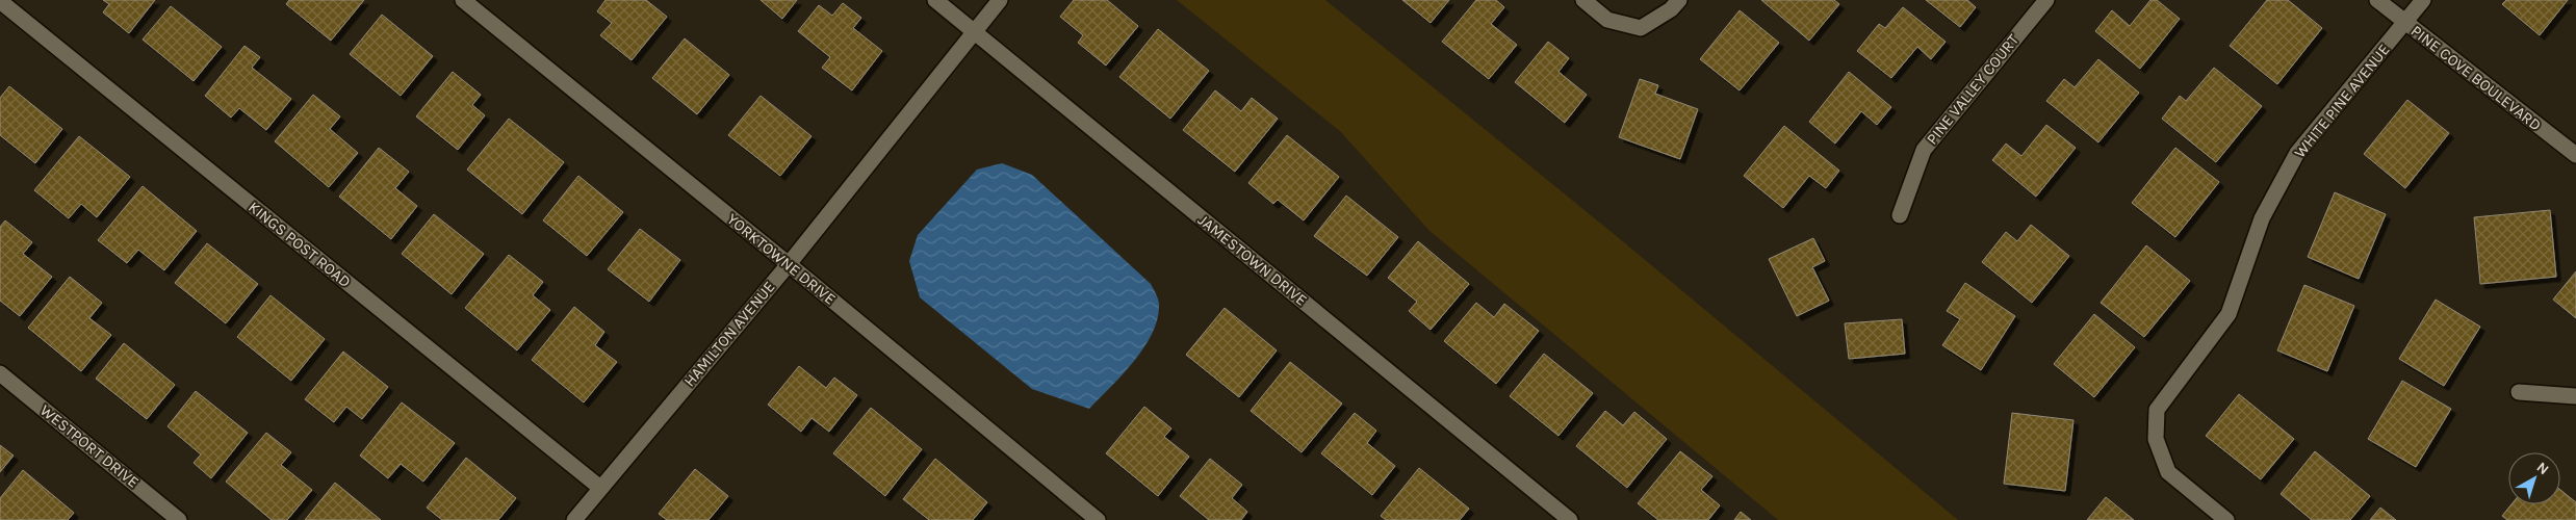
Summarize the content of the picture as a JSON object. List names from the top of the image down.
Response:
{
  "streets": {
    "street": [
      "PINE COVE BOULEVARD",
      "PINE VALLEY COURT",
      "WHITE PINE AVENUE",
      "KINGS POST ROAD",
      "YORKTOWNE DRIVE",
      "JAMESTOWN DRIVE",
      "HAMILTON AVENUE",
      "WESTPORT DRIVE"
    ]
  },
  "crossings": [
    ["PINE COVE BOULEVARD", "WHITE PINE AVENUE"],
    ["KINGS POST ROAD", "HAMILTON AVENUE"],
    ["YORKTOWNE DRIVE", "HAMILTON AVENUE"],
    ["JAMESTOWN DRIVE", "HAMILTON AVENUE"]
  ],
  "north": "top right"
}
